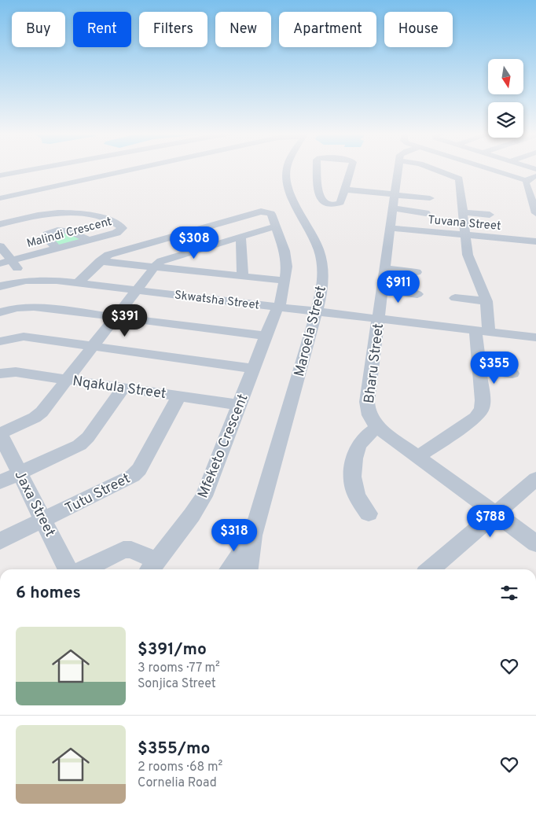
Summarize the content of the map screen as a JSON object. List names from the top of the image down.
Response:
{
  "streets": {
    "street": [
      "Tuvana Street",
      "Malindi Crescent",
      "Skwatsha Street",
      "Maroela Street",
      "Bharu Street",
      "Nqakula Street",
      "Mfeketo Crescent",
      "Tutu Street",
      "Jaxa Street"
    ]
  },
  "crossings": [
    ["Tuvana Street", "Bharu Street"],
    ["Skwatsha Street", "Maroela Street"],
    ["Skwatsha Street", "Bharu Street"],
    ["Skwatsha Street", "Mfeketo Crescent"],
    ["Nqakula Street", "Mfeketo Crescent"],
    ["Nqakula Street", "Tutu Street"],
    ["Tutu Street", "Jaxa Street"]
  ],
  "north": "bottom",
  "page": {
    "chip": [
      "Buy",
      "Rent",
      "Filters",
      "New",
      "Apartment",
      "House"
    ],
    "price": [
      "$308",
      "$911",
      "$391",
      "$355",
      "$788",
      "$318"
    ],
    "heading": "6 homes",
    "list": [
      {
        "name": "$391/mo",
        "note": "3 rooms · 77 m² · Sonjica Street"
      },
      {
        "name": "$355/mo",
        "note": "2 rooms · 68 m² · Cornelia Road"
      }
    ]
  }
}
